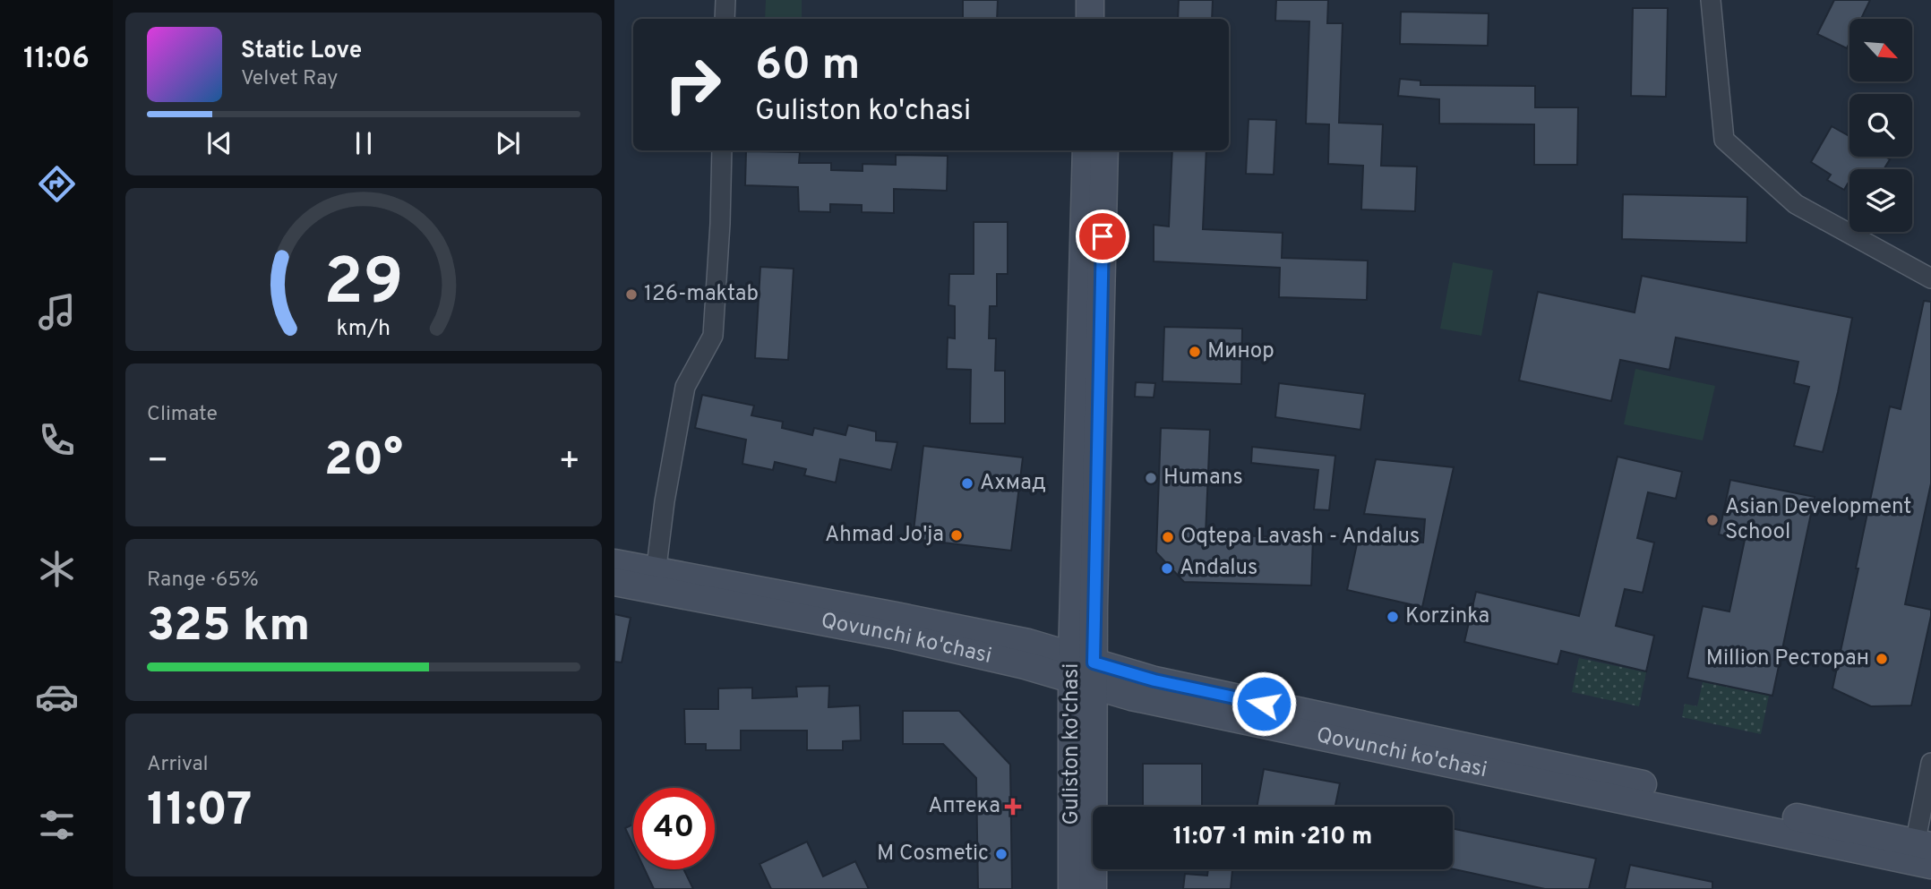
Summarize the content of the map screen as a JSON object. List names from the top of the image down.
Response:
{
  "streets": {
    "main road": ["Qovunchi ko'chasi", "Guliston ko'chasi"]
  },
  "crossings": [
    ["Qovunchi ko'chasi", "Guliston ko'chasi"]
  ],
  "places": {
    "other": [
      "126-maktab",
      "Минор",
      "Humans",
      "Ахмад",
      "Asian Development School",
      "Ahmad Jo'ja",
      "Oqtepa Lavash - Andalus",
      "Andalus",
      "Korzinka",
      "Million Ресторан",
      "M Cosmetic"
    ],
    "health": ["Аптека"]
  },
  "north": "bottom right",
  "page": {
    "tabs": "11:06",
    "turn": ["60 m", "Guliston ko'chasi"],
    "song": ["Static Love", "Velvet Ray"],
    "tile": [
      "Climate",
      ["Range · 65%", "325 km"],
      ["Arrival", "11:07"]
    ],
    "heat": ["−", "20°", "+"],
    "limit": "40",
    "trip": "11:07 · 1 min · 210 m",
    "gauge": ["29", "km/h"]
  }
}
